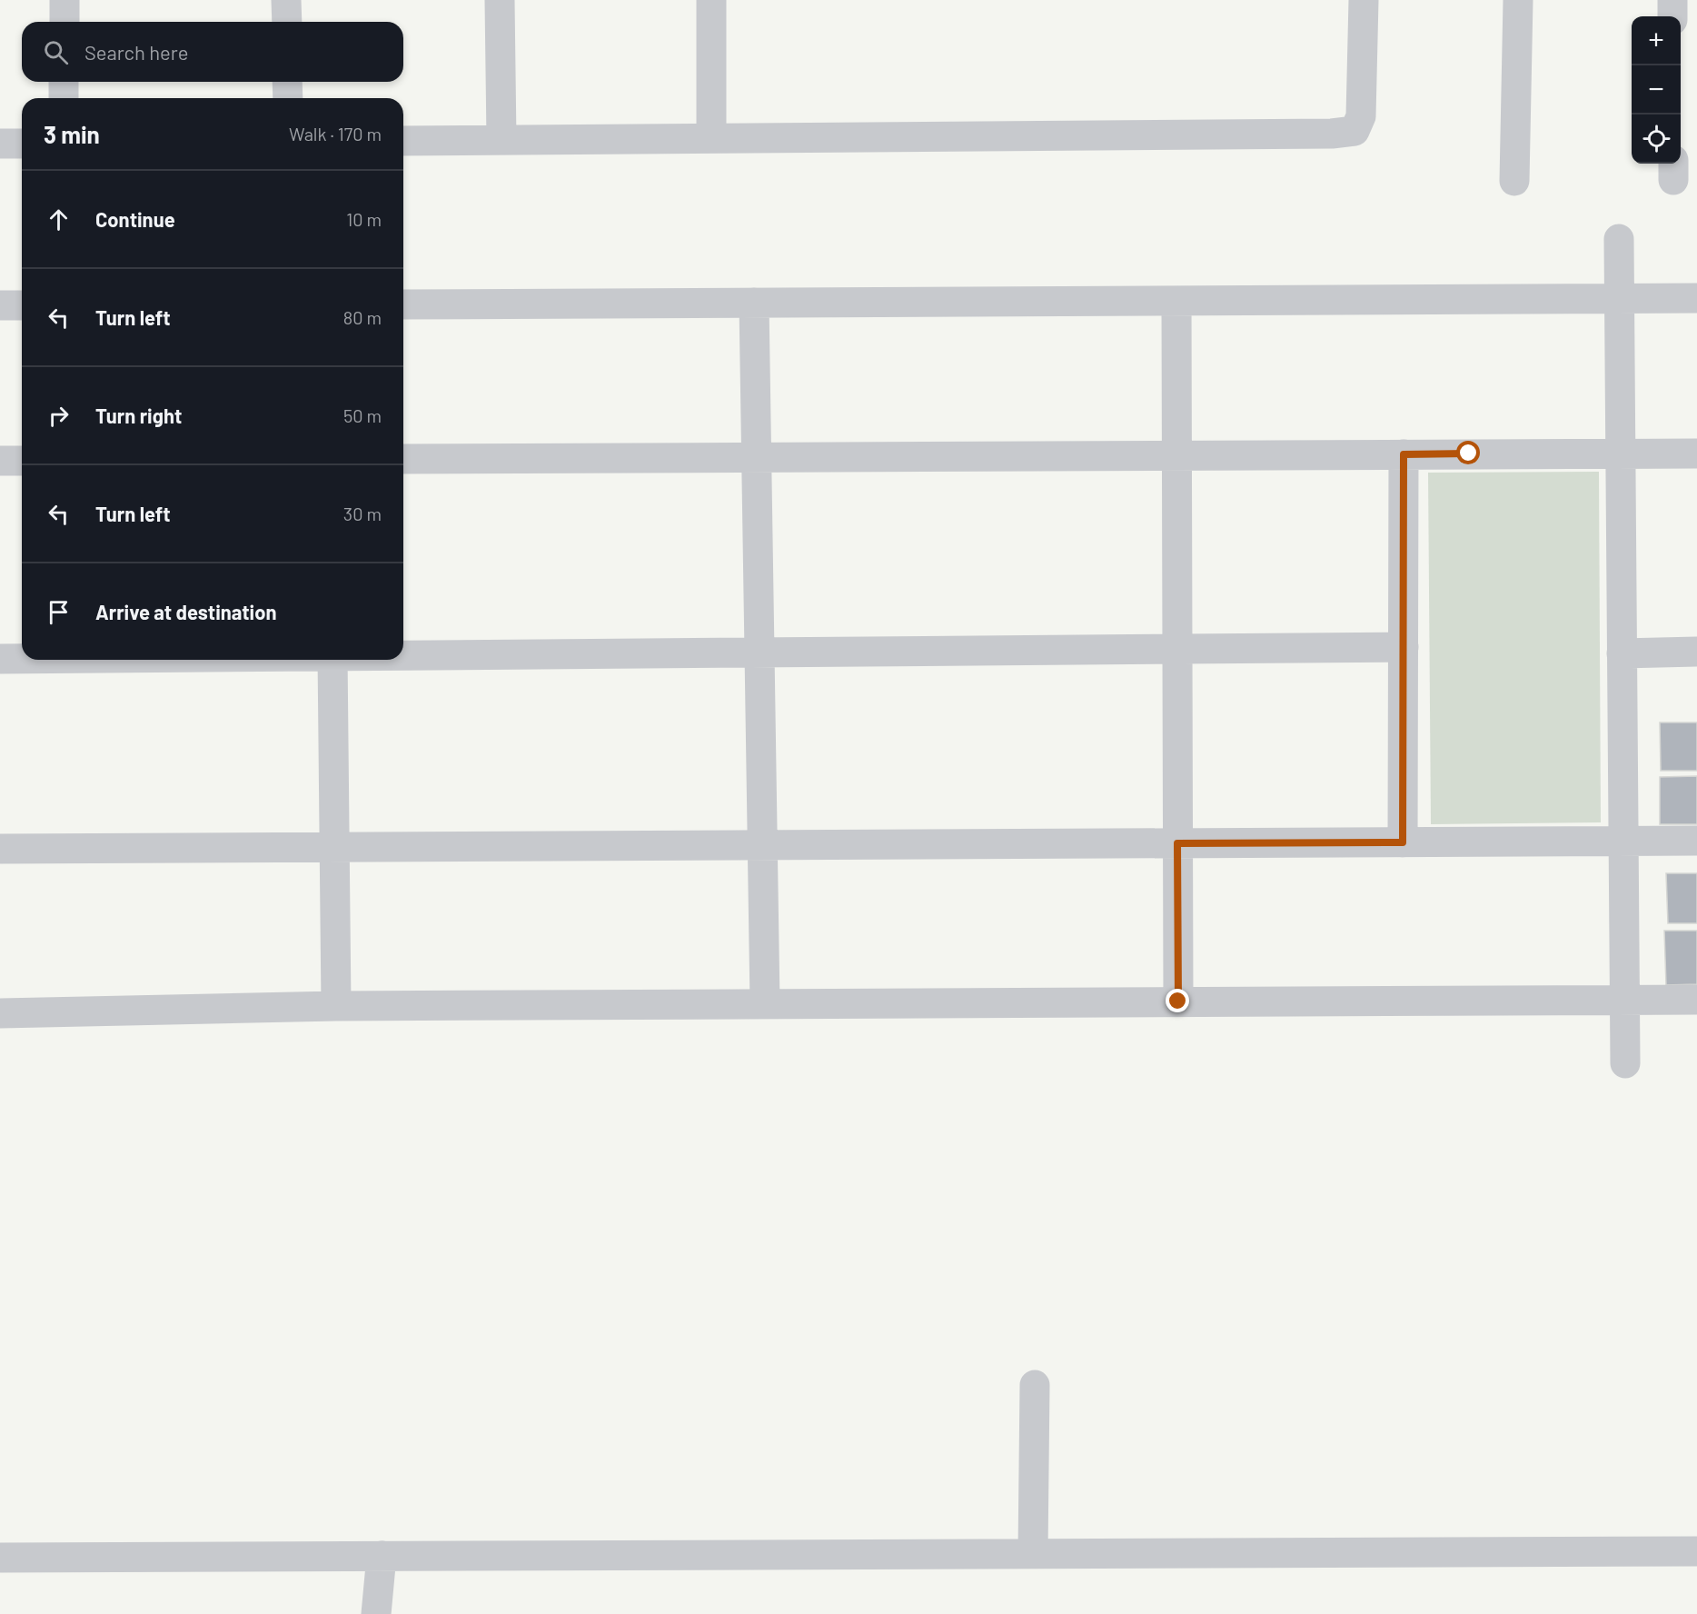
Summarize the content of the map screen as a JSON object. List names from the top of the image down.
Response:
{
  "page": {
    "map_buttons": ["+", "−"],
    "search": "Search here",
    "heading": ["3 min", "Walk · 170 m"],
    "list": [
      ["Continue", "10 m"],
      ["Turn left", "80 m"],
      ["Turn right", "50 m"],
      ["Turn left", "30 m"],
      "Arrive at destination"
    ]
  }
}
